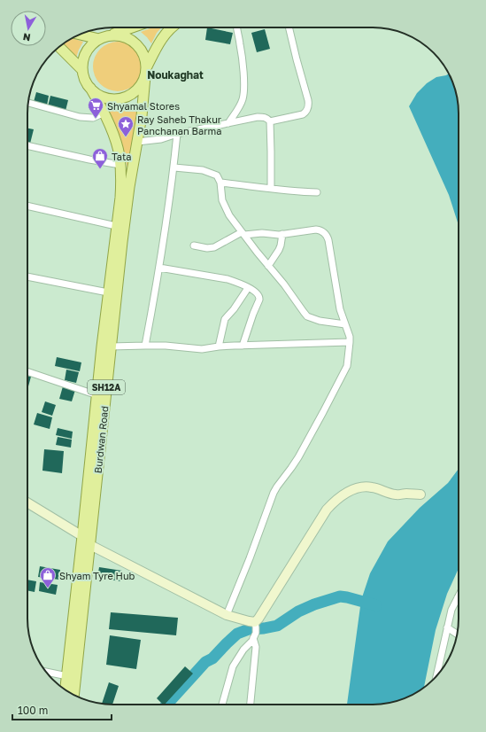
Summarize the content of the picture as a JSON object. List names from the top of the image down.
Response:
{
  "streets": {
    "main road": ["SH12A", "Burdwan Road"]
  },
  "crossings": [
    ["SH12A", "Burdwan Road"]
  ],
  "districts": ["Noukaghat"],
  "places": {
    "supermarket": ["Shyamal Stores"],
    "place": ["Ray Saheb Thakur Panchanan Barma"],
    "shop": ["Tata", "Shyam Tyre Hub"]
  },
  "scale_bar": "100 m",
  "north": "bottom"
}
